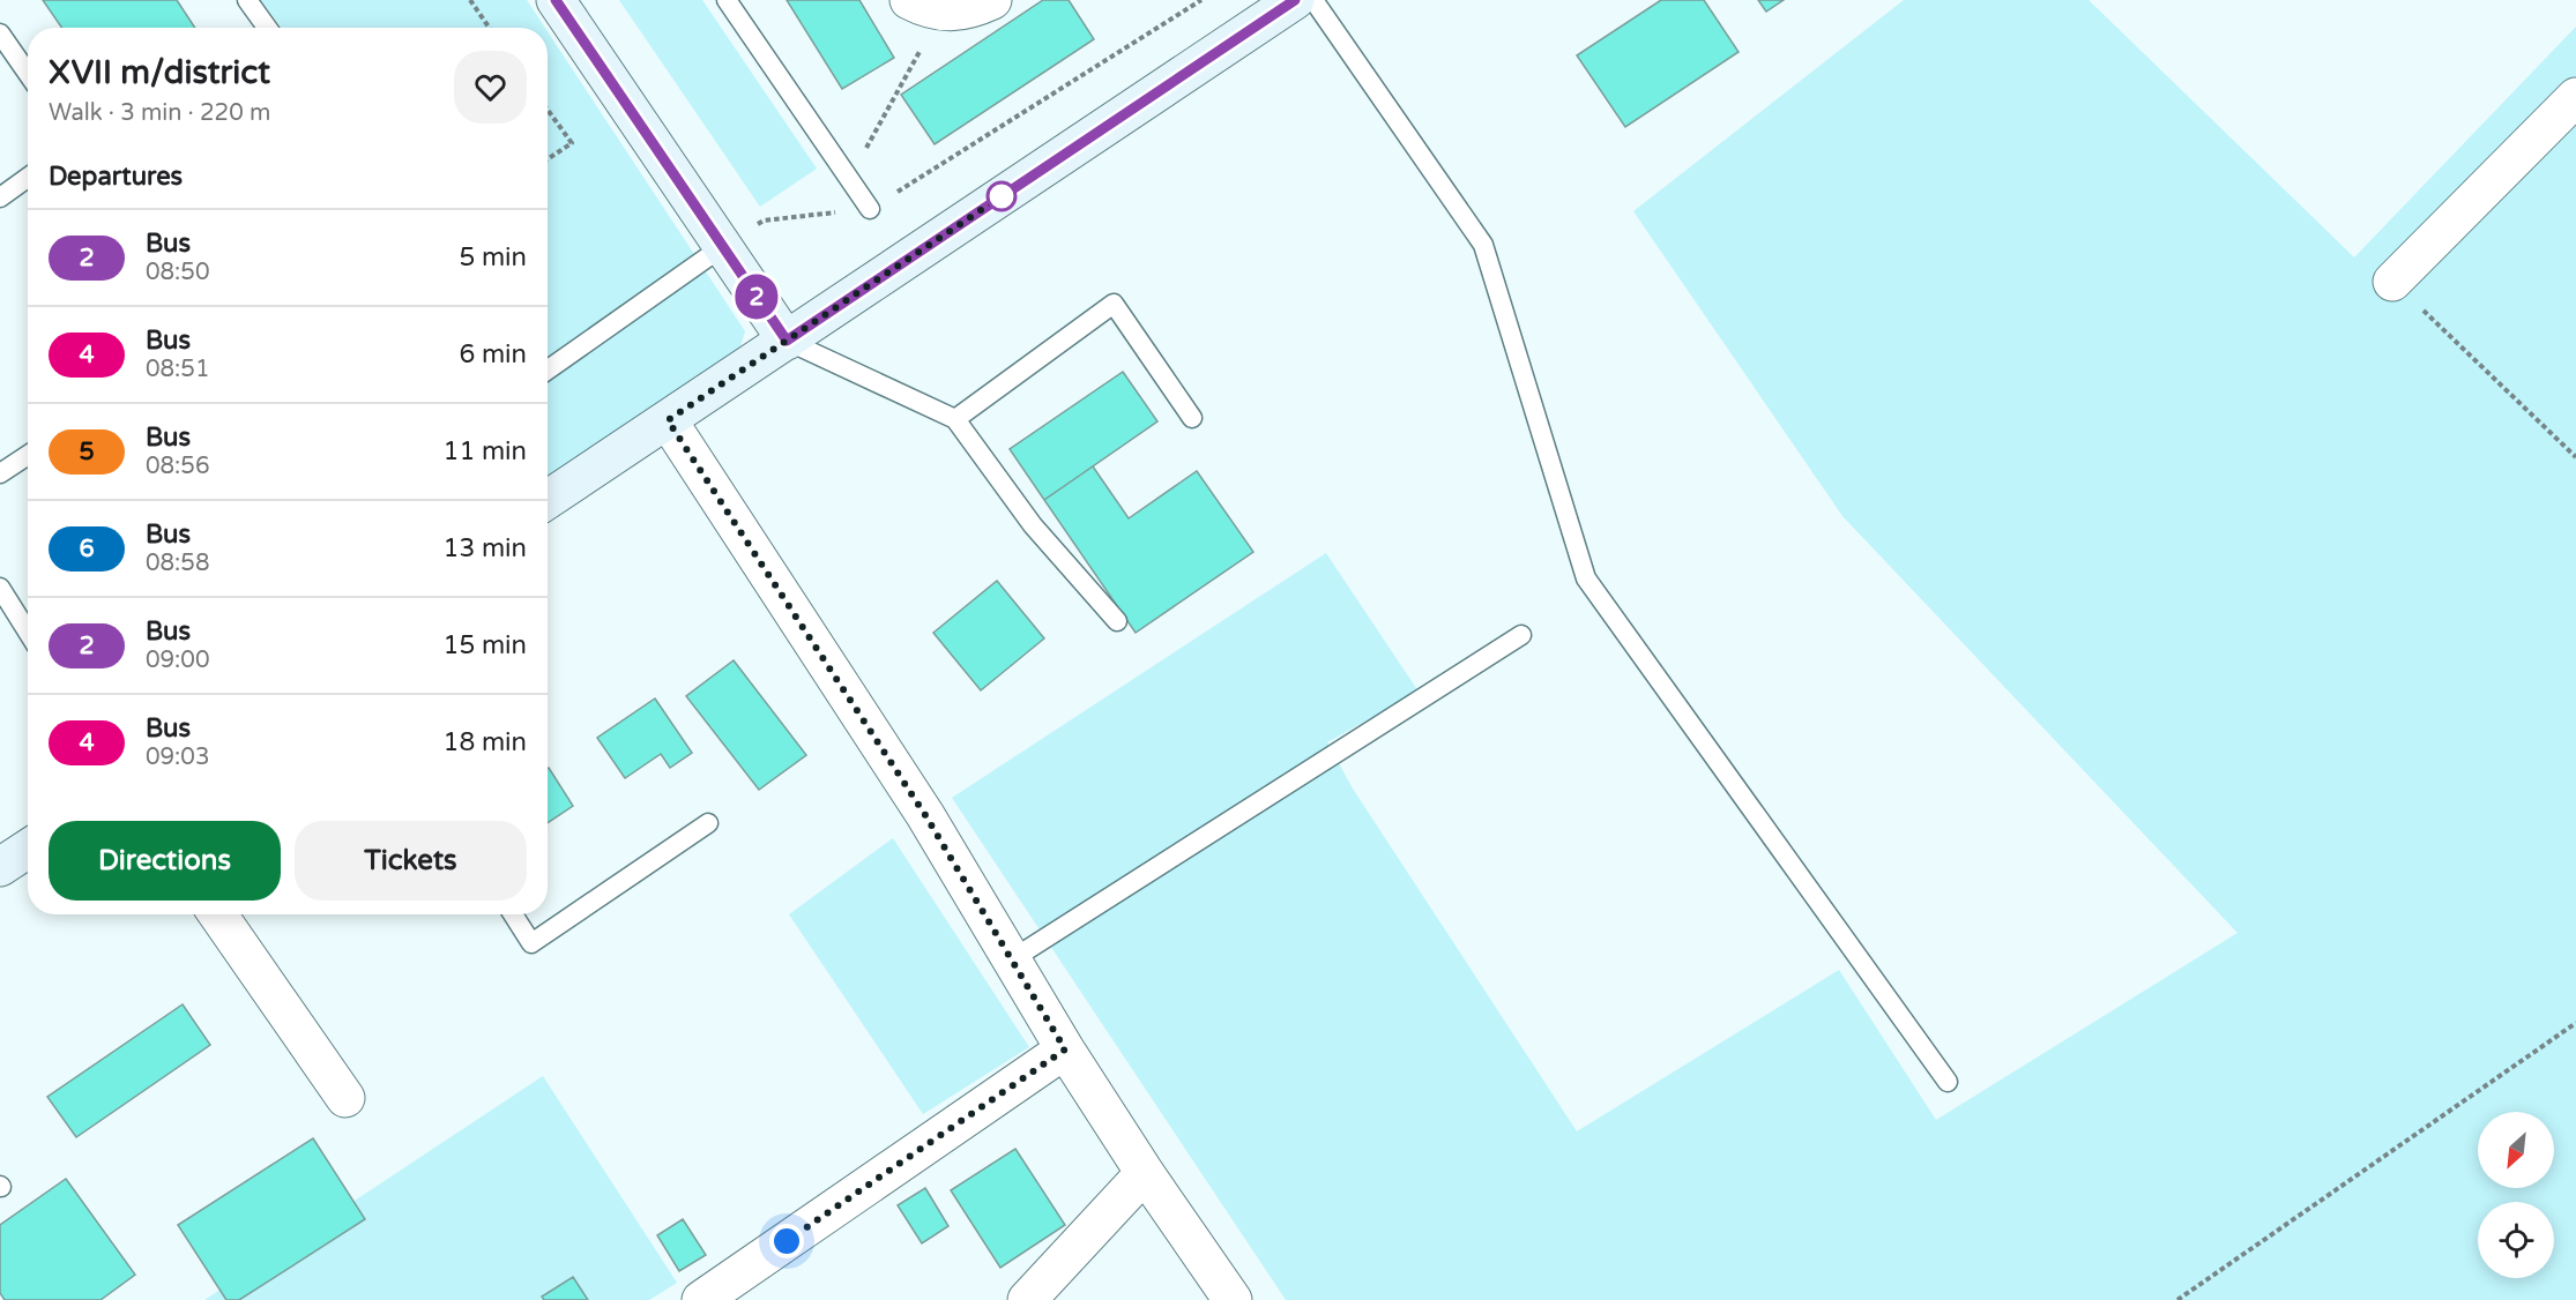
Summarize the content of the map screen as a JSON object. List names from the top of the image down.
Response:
{
  "lines": ["bus line 2"],
  "north": "bottom left",
  "page": {
    "on_map": "2",
    "heading": [
      ["XVII m/district", "Walk · 3 min · 220 m"],
      "Departures"
    ],
    "list": [
      {
        "mark": "2",
        "name": "Bus",
        "note": "08:50",
        "value": "5 min"
      },
      {
        "mark": "4",
        "name": "Bus",
        "note": "08:51",
        "value": "6 min"
      },
      {
        "mark": "5",
        "name": "Bus",
        "note": "08:56",
        "value": "11 min"
      },
      {
        "mark": "6",
        "name": "Bus",
        "note": "08:58",
        "value": "13 min"
      },
      {
        "mark": "2",
        "name": "Bus",
        "note": "09:00",
        "value": "15 min"
      },
      {
        "mark": "4",
        "name": "Bus",
        "note": "09:03",
        "value": "18 min"
      }
    ],
    "buttons": ["Directions", "Tickets"]
  }
}
